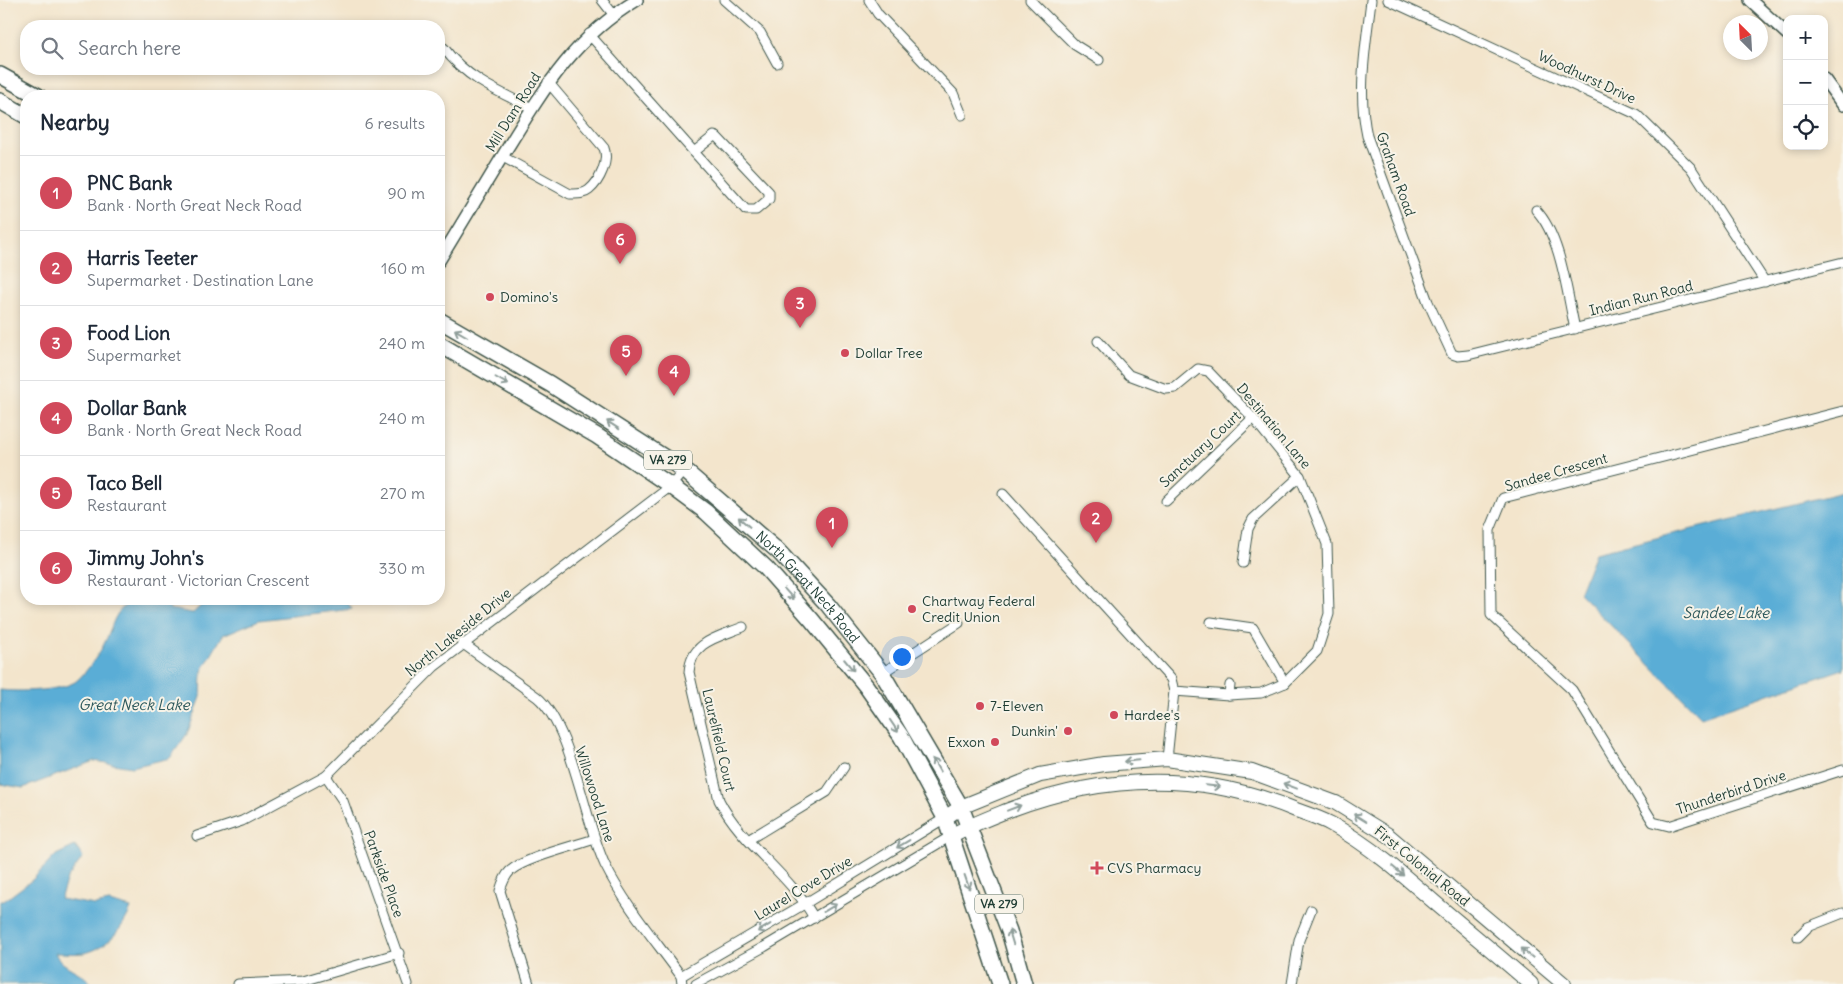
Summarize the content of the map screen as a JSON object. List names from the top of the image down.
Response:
{
  "streets": {
    "main road": ["VA 279", "North Great Neck Road", "First Colonial Road"],
    "street": [
      "Woodhurst Drive",
      "Mill Dam Road",
      "Graham Road",
      "Indian Run Road",
      "Destination Lane",
      "Sanctuary Court",
      "Sandee Crescent",
      "North Lakeside Drive",
      "Laurelfield Court",
      "Thunderbird Drive",
      "Willowood Lane",
      "Parkside Place",
      "Laurel Cove Drive"
    ]
  },
  "crossings": [
    ["Woodhurst Drive", "Indian Run Road"],
    ["Graham Road", "Indian Run Road"],
    ["Destination Lane", "Sanctuary Court"],
    ["Sandee Crescent", "Thunderbird Drive"],
    ["North Great Neck Road", "North Lakeside Drive"],
    ["North Great Neck Road", "First Colonial Road"],
    ["North Great Neck Road", "Laurel Cove Drive"],
    ["North Lakeside Drive", "Willowood Lane"],
    ["North Lakeside Drive", "Parkside Place"],
    ["Laurelfield Court", "Laurel Cove Drive"],
    ["Willowood Lane", "Laurel Cove Drive"],
    ["First Colonial Road", "Laurel Cove Drive"]
  ],
  "water": ["Sandee Lake", "Great Neck Lake"],
  "places": {
    "other": [
      "Domino's",
      "Dollar Tree",
      "Chartway Federal Credit Union",
      "7-Eleven",
      "Hardee's",
      "Dunkin'",
      "Exxon"
    ],
    "health": ["CVS Pharmacy"]
  },
  "north": "top left",
  "page": {
    "map_buttons": ["+", "−"],
    "search": "Search here",
    "heading": ["Nearby", "6 results"],
    "list": [
      {
        "mark": "1",
        "name": "PNC Bank",
        "note": "Bank · North Great Neck Road",
        "value": "90 m"
      },
      {
        "mark": "2",
        "name": "Harris Teeter",
        "note": "Supermarket · Destination Lane",
        "value": "160 m"
      },
      {
        "mark": "3",
        "name": "Food Lion",
        "note": "Supermarket",
        "value": "240 m"
      },
      {
        "mark": "4",
        "name": "Dollar Bank",
        "note": "Bank · North Great Neck Road",
        "value": "240 m"
      },
      {
        "mark": "5",
        "name": "Taco Bell",
        "note": "Restaurant",
        "value": "270 m"
      },
      {
        "mark": "6",
        "name": "Jimmy John's",
        "note": "Restaurant · Victorian Crescent",
        "value": "330 m"
      }
    ],
    "pins": [
      "6",
      "3",
      "5",
      "4",
      "2",
      "1"
    ]
  }
}
